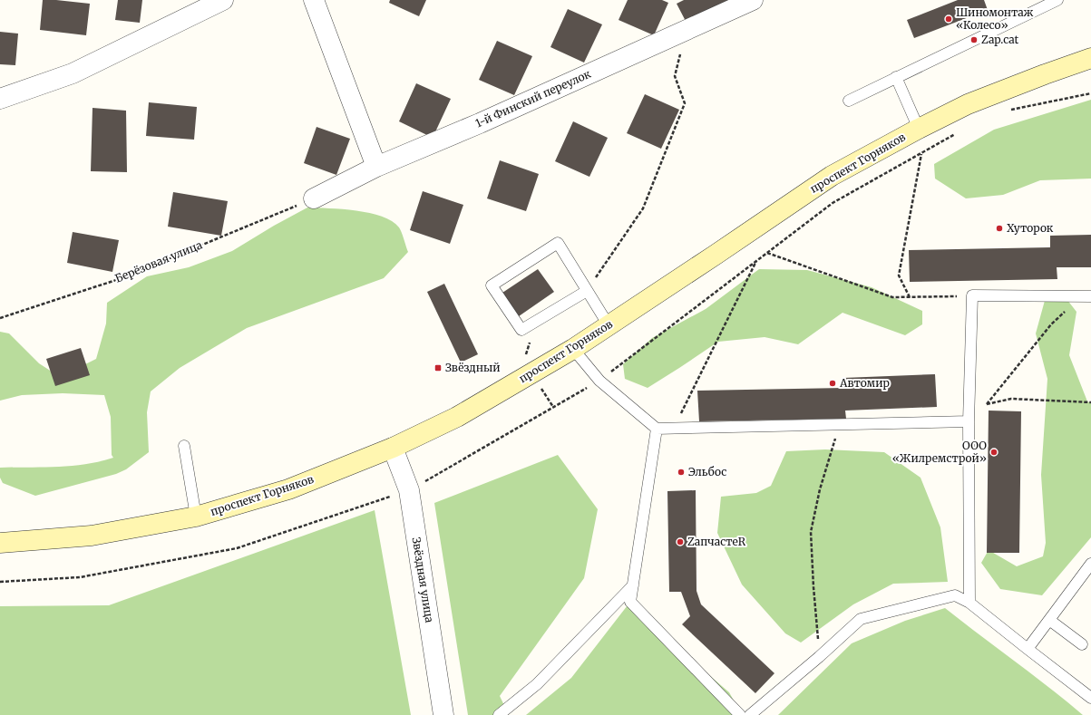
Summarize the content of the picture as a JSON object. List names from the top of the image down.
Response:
{
  "streets": {
    "main road": ["проспект Горняков"],
    "street": ["1-й Финский переулок", "Звёздная улица"],
    "path": ["Берёзовая улица"]
  },
  "crossings": [
    ["1-й Финский переулок", "Берёзовая улица"],
    ["проспект Горняков", "Звёздная улица"]
  ],
  "places": {
    "other": [
      "Шиномонтаж «Колесо»",
      "Zap.cat",
      "Хуторок",
      "Автомир",
      "ООО «Жилремстрой»",
      "Эльбос",
      "ZапчастеR"
    ],
    "transit": ["Звёздный"]
  }
}
